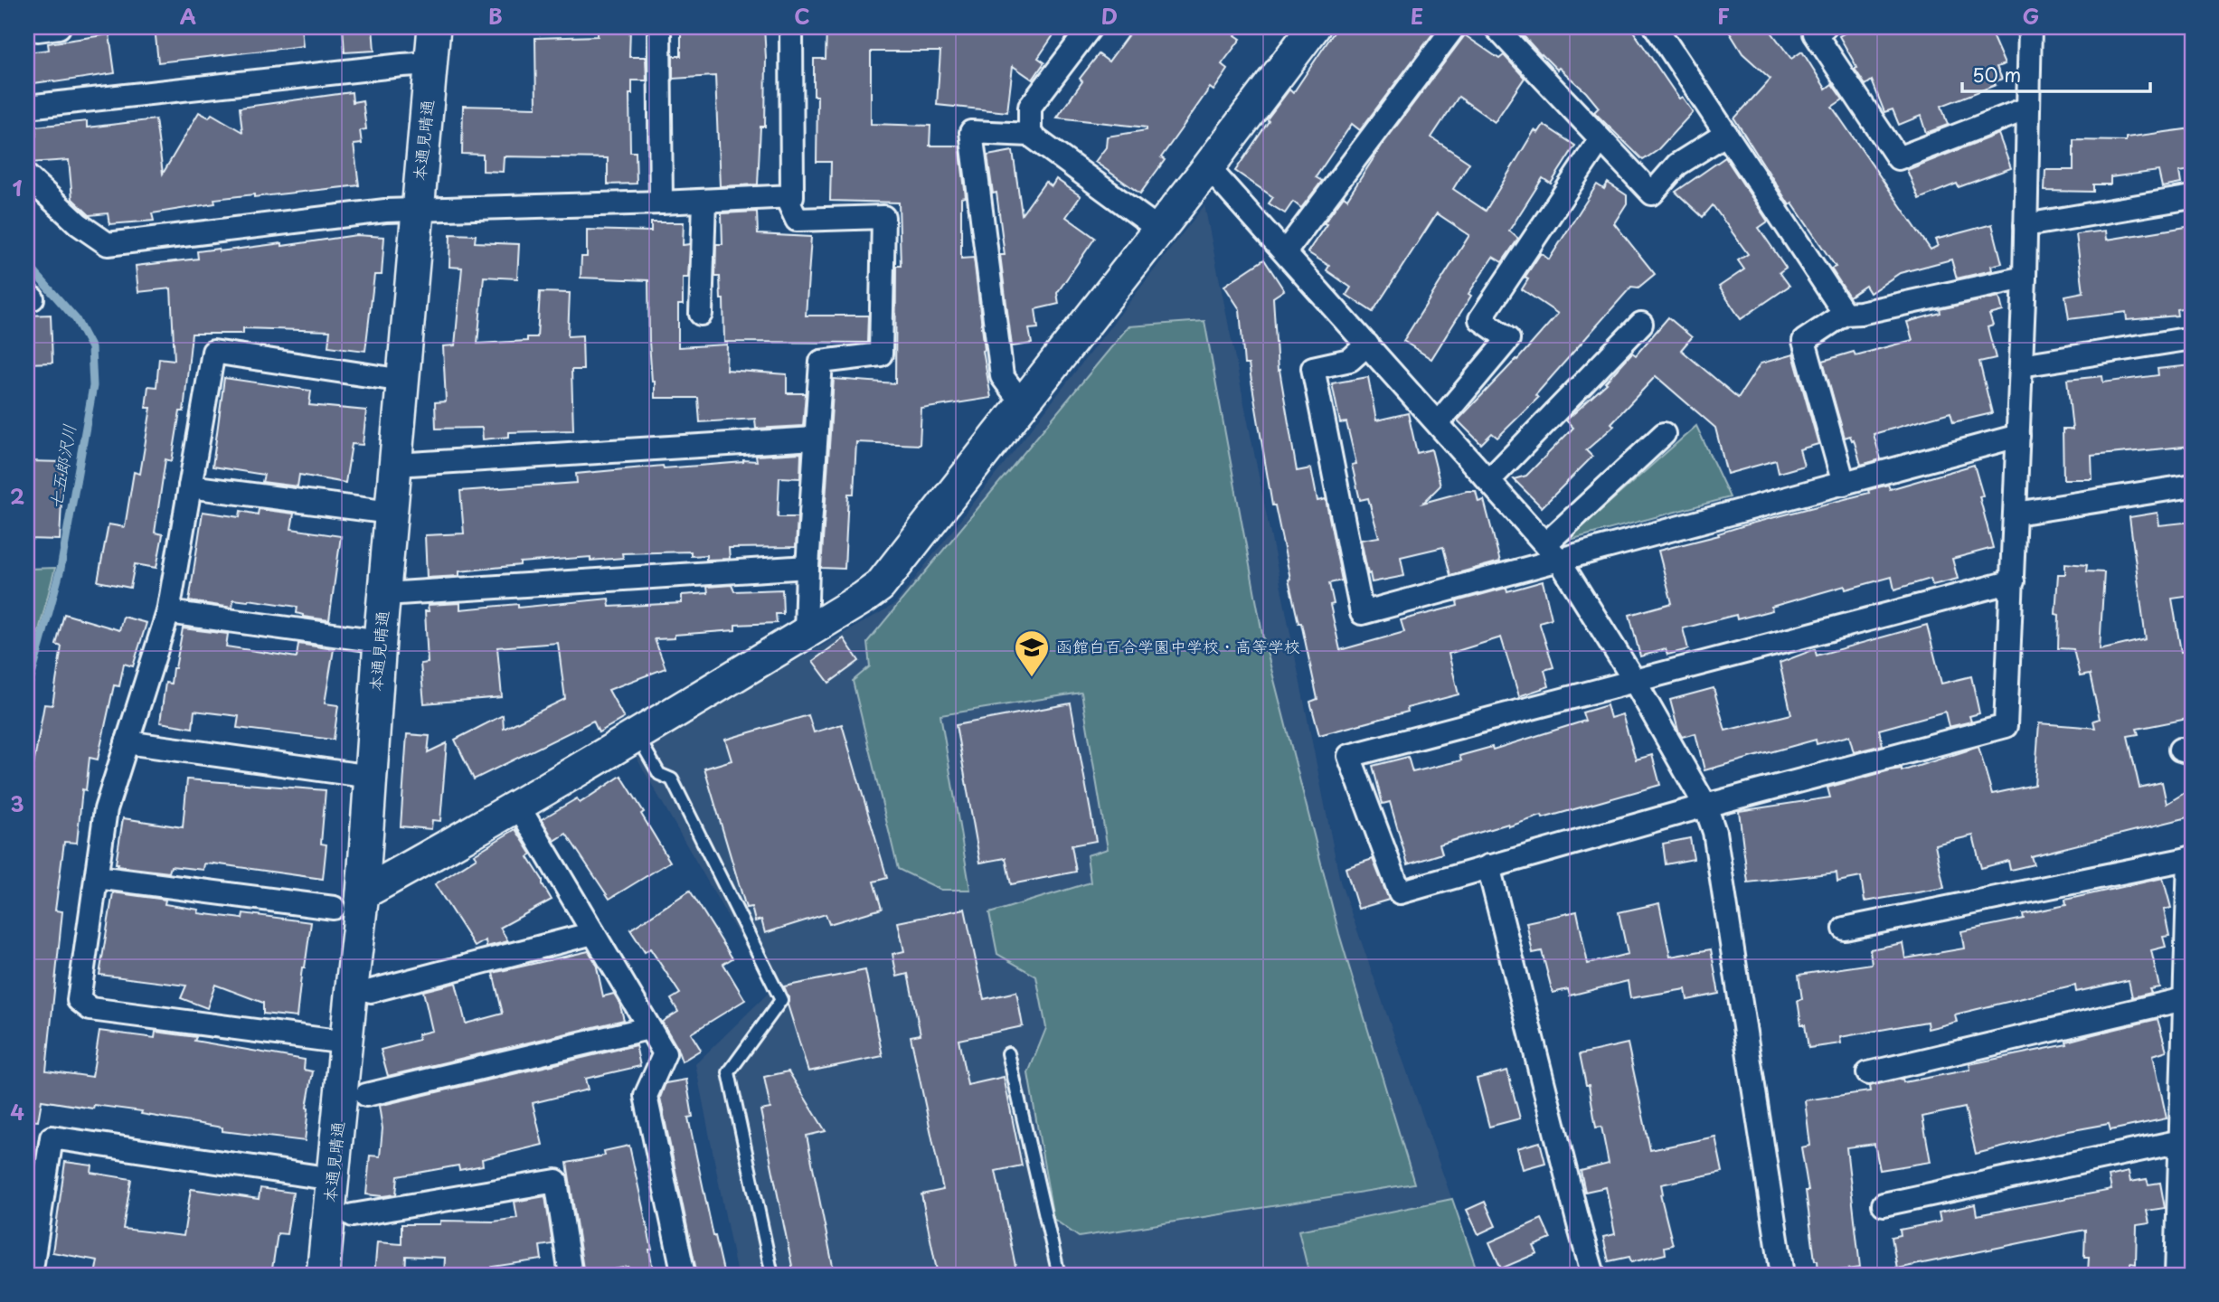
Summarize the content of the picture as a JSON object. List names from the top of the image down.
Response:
{
  "streets": {
    "street": ["本通見晴通"]
  },
  "water": ["七五郎沢川"],
  "places": {
    "school or university": ["函館白百合学園中学校・高等学校"]
  },
  "scale_bar": "50 m",
  "grid": {
    "columns": [
      "A",
      "B",
      "C",
      "D",
      "E",
      "F",
      "G"
    ],
    "rows": [
      "1",
      "2",
      "3",
      "4"
    ]
  }
}
